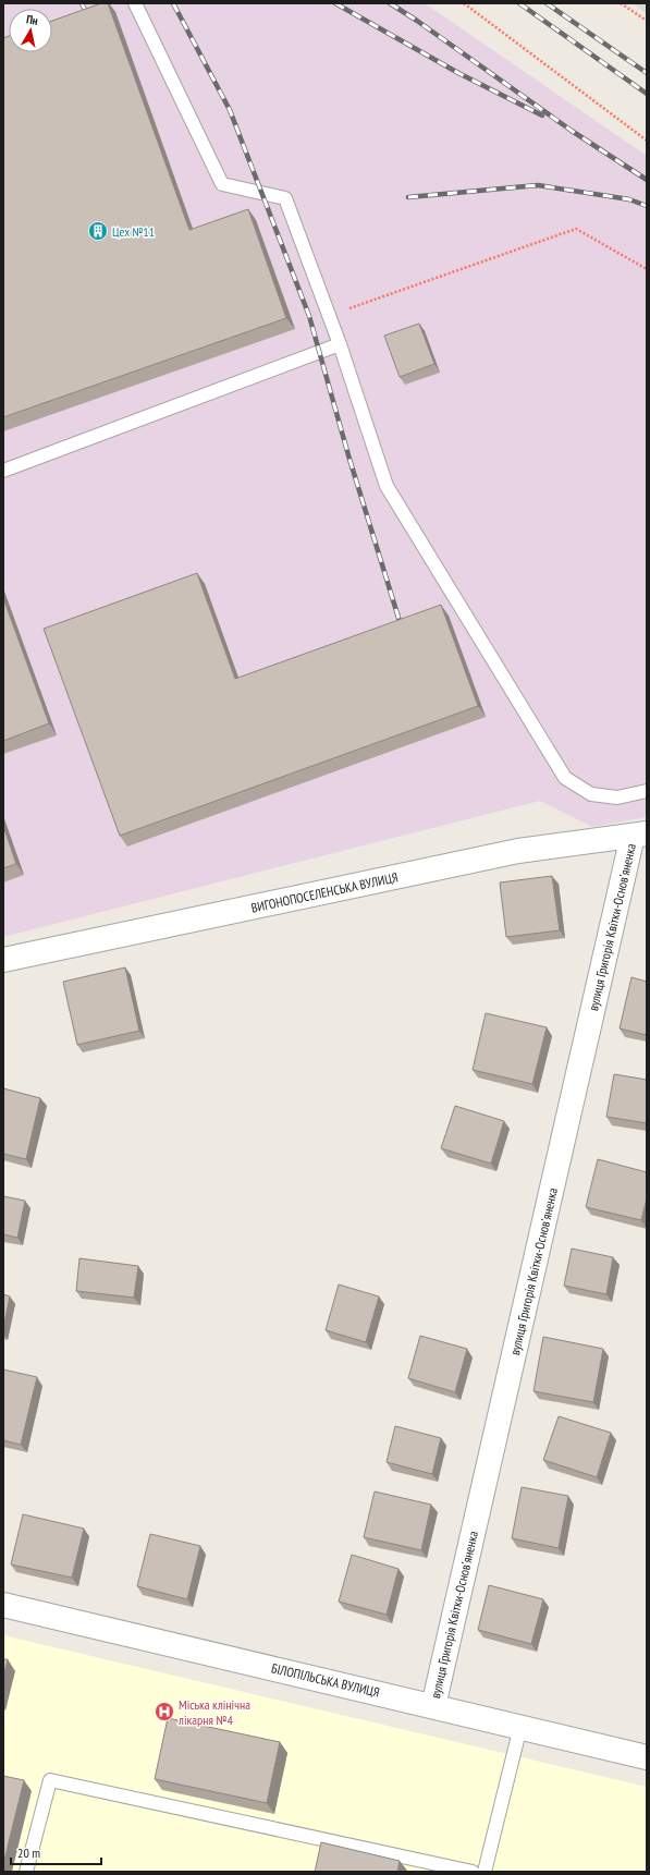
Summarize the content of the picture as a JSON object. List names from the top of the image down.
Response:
{
  "streets": {
    "street": ["ВИГОНОПОСЕЛЕНСЬКА ВУЛИЦЯ", "вулиця Григорія Квітки-Основʼяненка", "БІЛОПІЛЬСЬКА ВУЛИЦЯ"]
  },
  "crossings": [
    ["ВИГОНОПОСЕЛЕНСЬКА ВУЛИЦЯ", "вулиця Григорія Квітки-Основʼяненка"],
    ["вулиця Григорія Квітки-Основʼяненка", "БІЛОПІЛЬСЬКА ВУЛИЦЯ"]
  ],
  "places": {
    "building": ["Цех №11"],
    "hospital": ["Міська клінічна лікарня №4"]
  },
  "scale_bar": "20 m",
  "north": "top"
}
